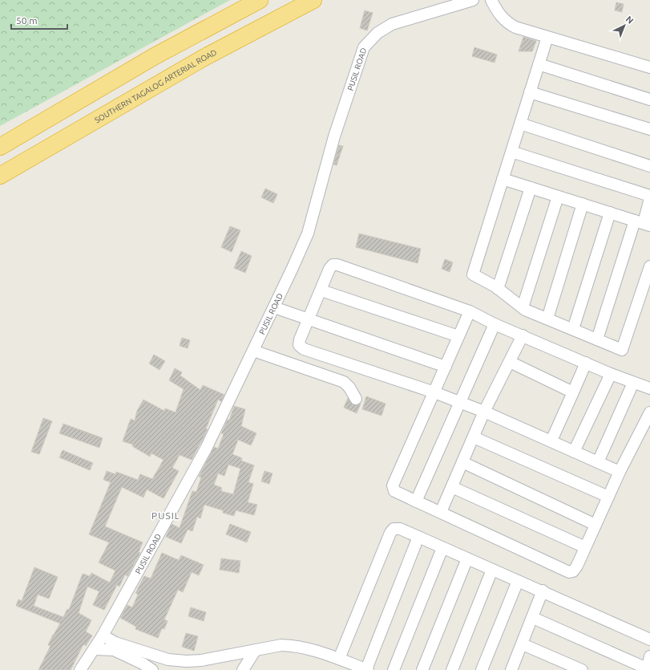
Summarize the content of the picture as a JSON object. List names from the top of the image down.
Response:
{
  "streets": {
    "highway": ["SOUTHERN TAGALOG ARTERIAL ROAD"],
    "street": ["PUSIL ROAD"]
  },
  "districts": ["PUSIL"],
  "scale_bar": "50 m",
  "north": "top right"
}
